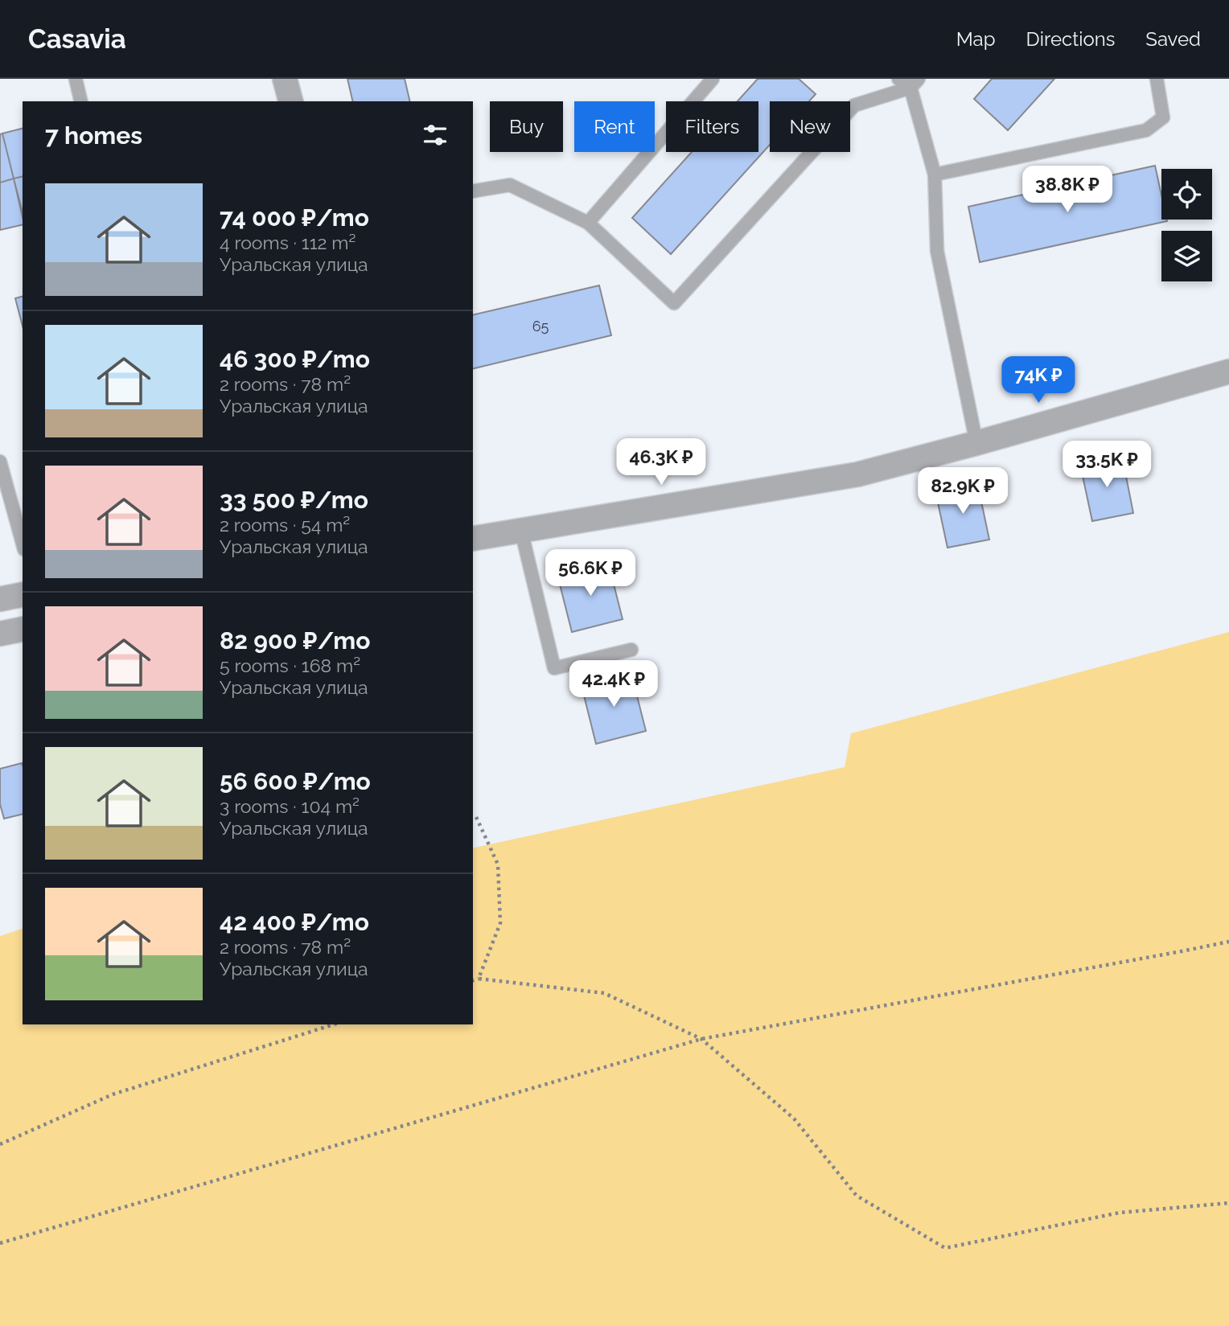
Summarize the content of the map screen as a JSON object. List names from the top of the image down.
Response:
{
  "house_numbers": ["65"],
  "page": {
    "header": "Casavia",
    "nav": ["Map", "Directions", "Saved"],
    "chip": [
      "Buy",
      "Rent",
      "Filters",
      "New"
    ],
    "heading": "7 homes",
    "price": [
      "38.8K ₽",
      "74K ₽",
      "46.3K ₽",
      "33.5K ₽",
      "82.9K ₽",
      "56.6K ₽",
      "42.4K ₽"
    ],
    "list": [
      {
        "name": "74 000 ₽/mo",
        "note": "4 rooms · 112 m² · Уральская улица"
      },
      {
        "name": "46 300 ₽/mo",
        "note": "2 rooms · 78 m² · Уральская улица"
      },
      {
        "name": "33 500 ₽/mo",
        "note": "2 rooms · 54 m² · Уральская улица"
      },
      {
        "name": "82 900 ₽/mo",
        "note": "5 rooms · 168 m² · Уральская улица"
      },
      {
        "name": "56 600 ₽/mo",
        "note": "3 rooms · 104 m² · Уральская улица"
      },
      {
        "name": "42 400 ₽/mo",
        "note": "2 rooms · 78 m² · Уральская улица"
      }
    ]
  }
}
